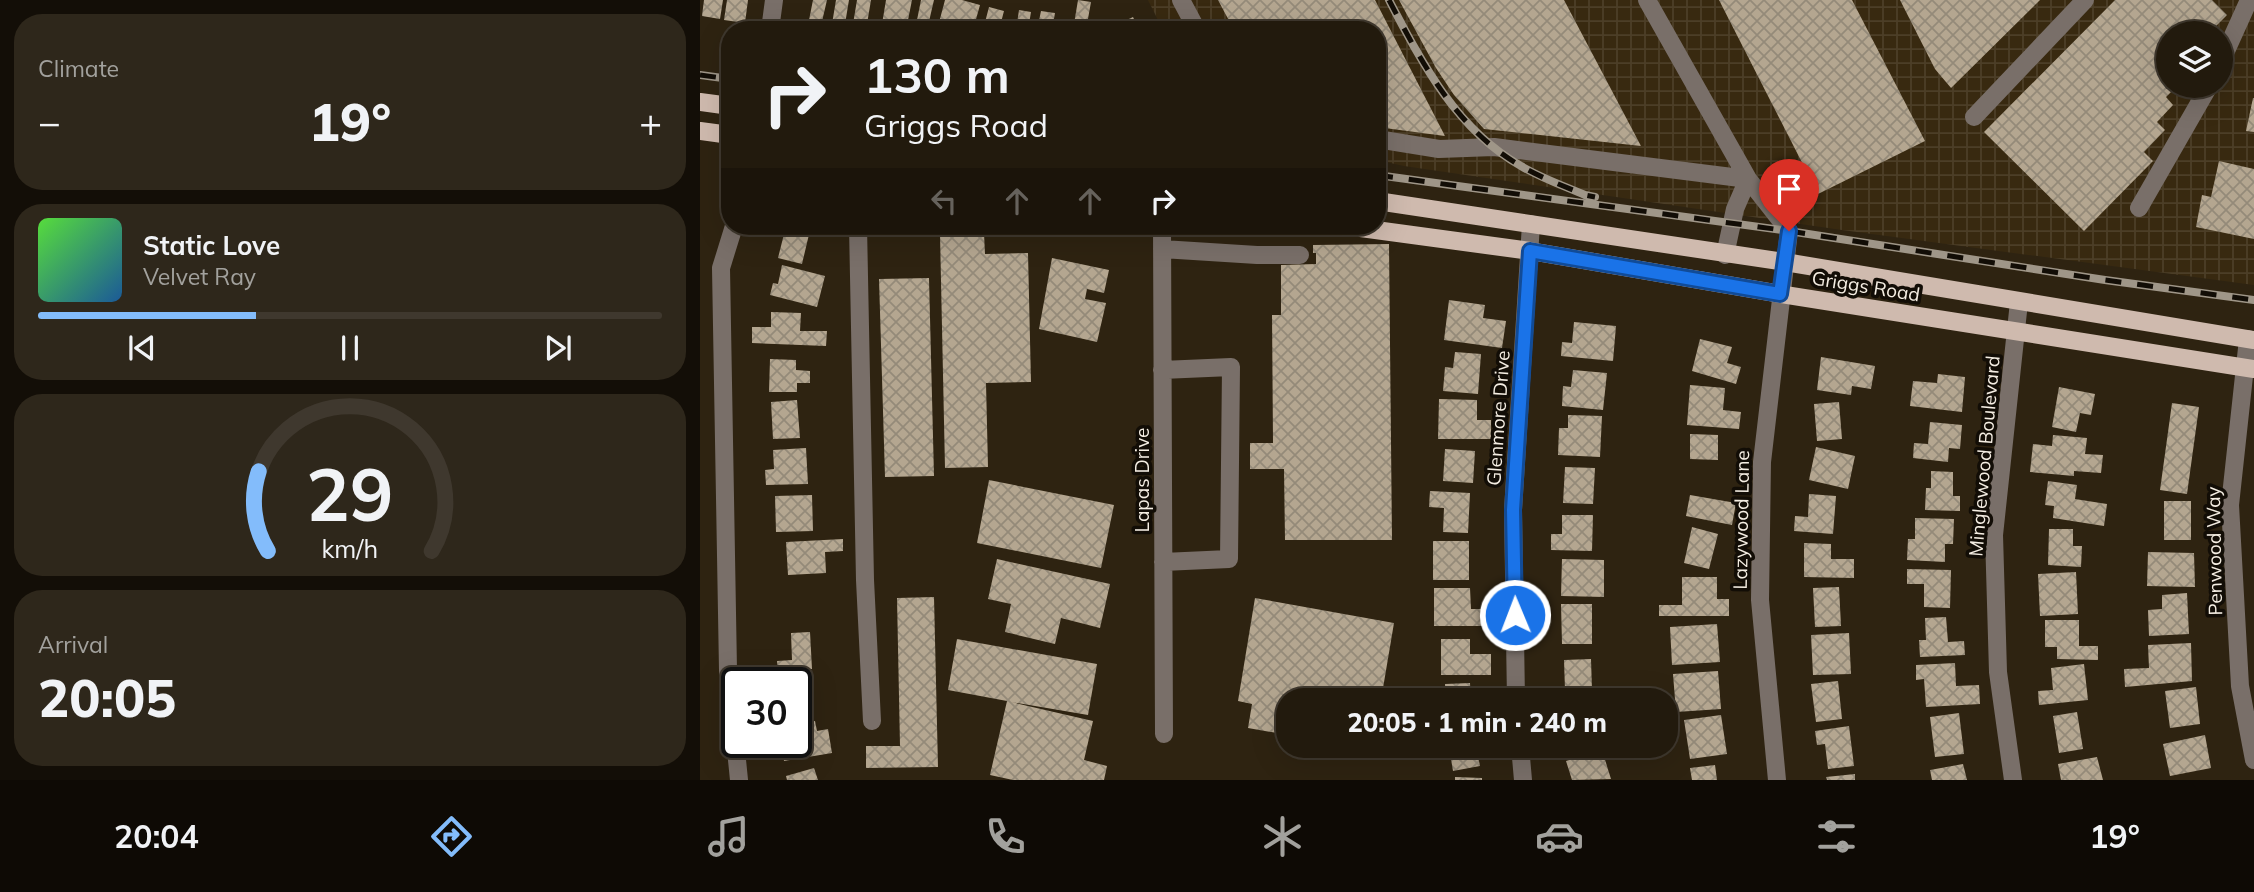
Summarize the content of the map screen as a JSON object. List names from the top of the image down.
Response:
{
  "streets": {
    "main road": ["Griggs Road"],
    "street": [
      "Glenmore Drive",
      "Minglewood Boulevard",
      "Lapas Drive",
      "Lazywood Lane",
      "Penwood Way"
    ]
  },
  "crossings": [
    ["Griggs Road", "Glenmore Drive"],
    ["Griggs Road", "Minglewood Boulevard"],
    ["Griggs Road", "Lazywood Lane"],
    ["Griggs Road", "Penwood Way"]
  ],
  "page": {
    "tile": [
      "Climate",
      ["Arrival", "20:05"]
    ],
    "turn": ["130 m", "Griggs Road"],
    "heat": ["−", "19°", "+"],
    "song": ["Static Love", "Velvet Ray"],
    "limit": "30",
    "trip": "20:05 · 1 min · 240 m",
    "tabs": ["20:04", "19°"],
    "gauge": ["29", "km/h"]
  }
}
